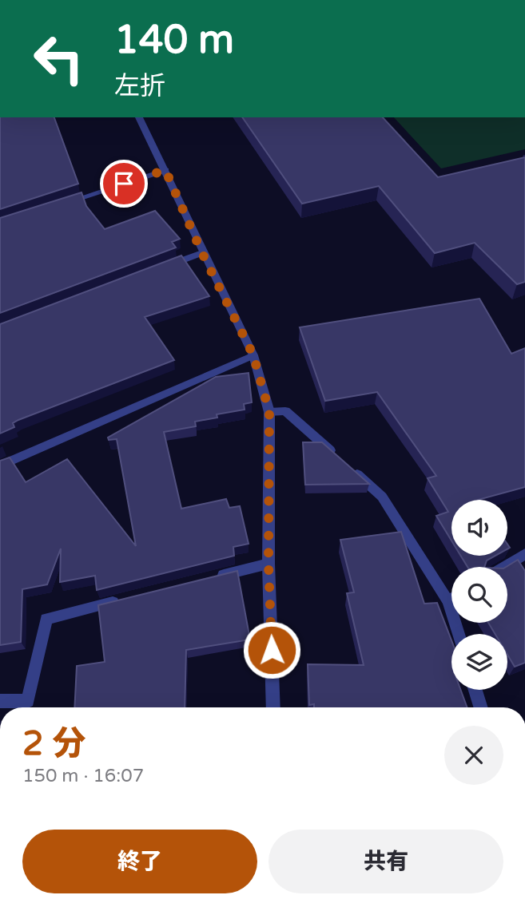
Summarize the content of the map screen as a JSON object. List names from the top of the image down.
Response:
{
  "page": {
    "turn": ["140 m", "左折"],
    "heading": ["2 分", "150 m · 16:07"],
    "buttons": ["終了", "共有"]
  }
}
